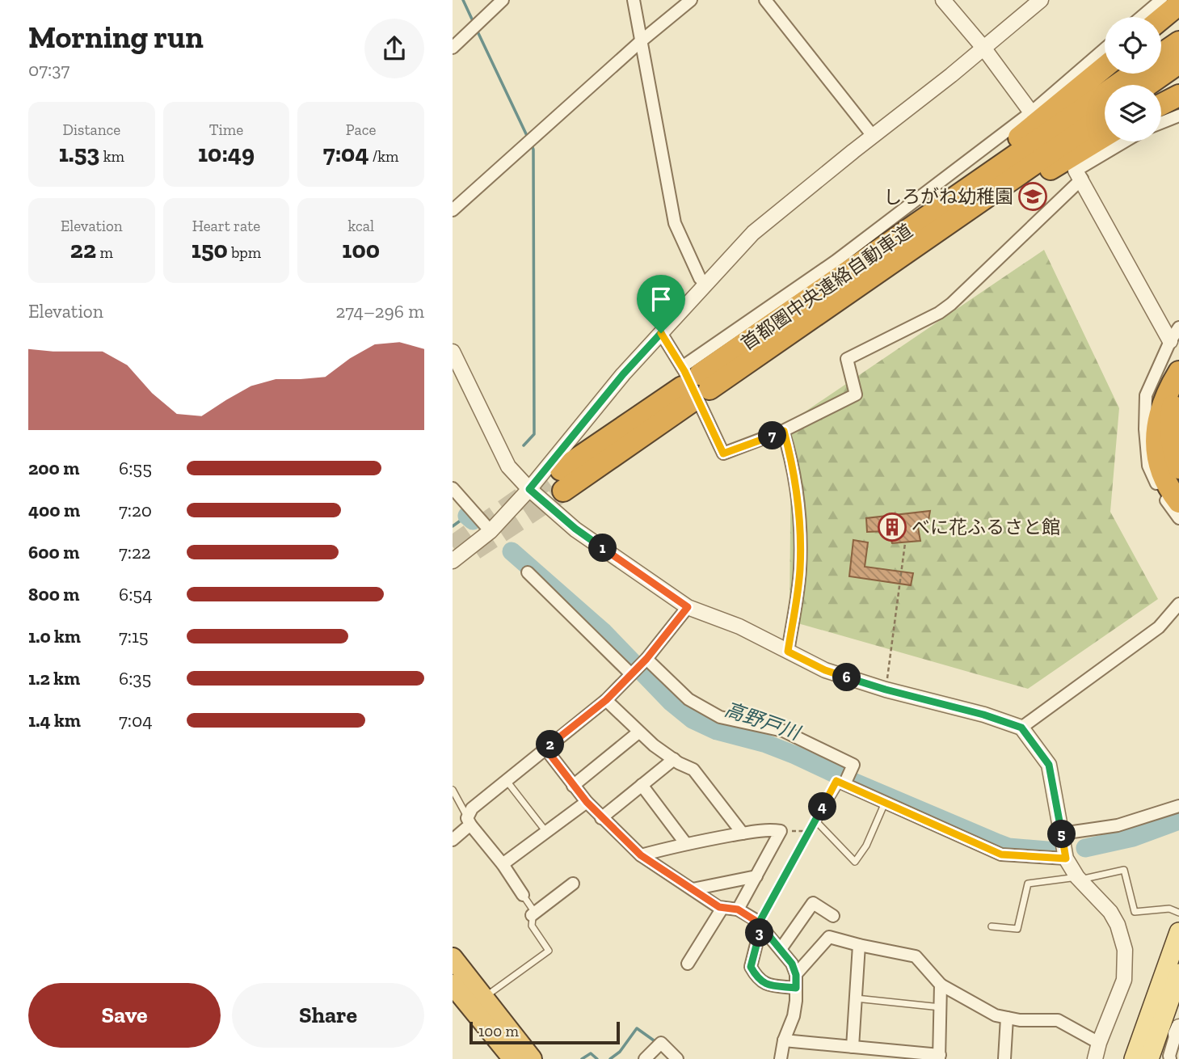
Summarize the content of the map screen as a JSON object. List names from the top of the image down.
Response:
{
  "streets": {
    "highway": ["首都圏中央連絡自動車道"]
  },
  "water": ["高野戸川"],
  "places": {
    "school or university": ["しろがね幼稚園"],
    "building": ["べに花ふるさと館"]
  },
  "scale_bar": "100 m",
  "page": {
    "heading": ["Morning run", "07:37"],
    "stats": [
      ["Distance", "1.53 km"],
      ["Time", "10:49"],
      ["Pace", "7:04 /km"],
      ["Elevation", "22 m"],
      ["Heart rate", "150 bpm"],
      ["kcal", "100"]
    ],
    "chart": ["Elevation", "274–296 m"],
    "pins": [
      "7",
      "1",
      "6",
      "2",
      "4",
      "5",
      "3"
    ],
    "list": [
      {
        "name": "200 m",
        "note": "6:55"
      },
      {
        "name": "400 m",
        "note": "7:20"
      },
      {
        "name": "600 m",
        "note": "7:22"
      },
      {
        "name": "800 m",
        "note": "6:54"
      },
      {
        "name": "1.0 km",
        "note": "7:15"
      },
      {
        "name": "1.2 km",
        "note": "6:35"
      },
      {
        "name": "1.4 km",
        "note": "7:04"
      }
    ],
    "buttons": ["Save", "Share"],
    "scale": "100 m"
  }
}
